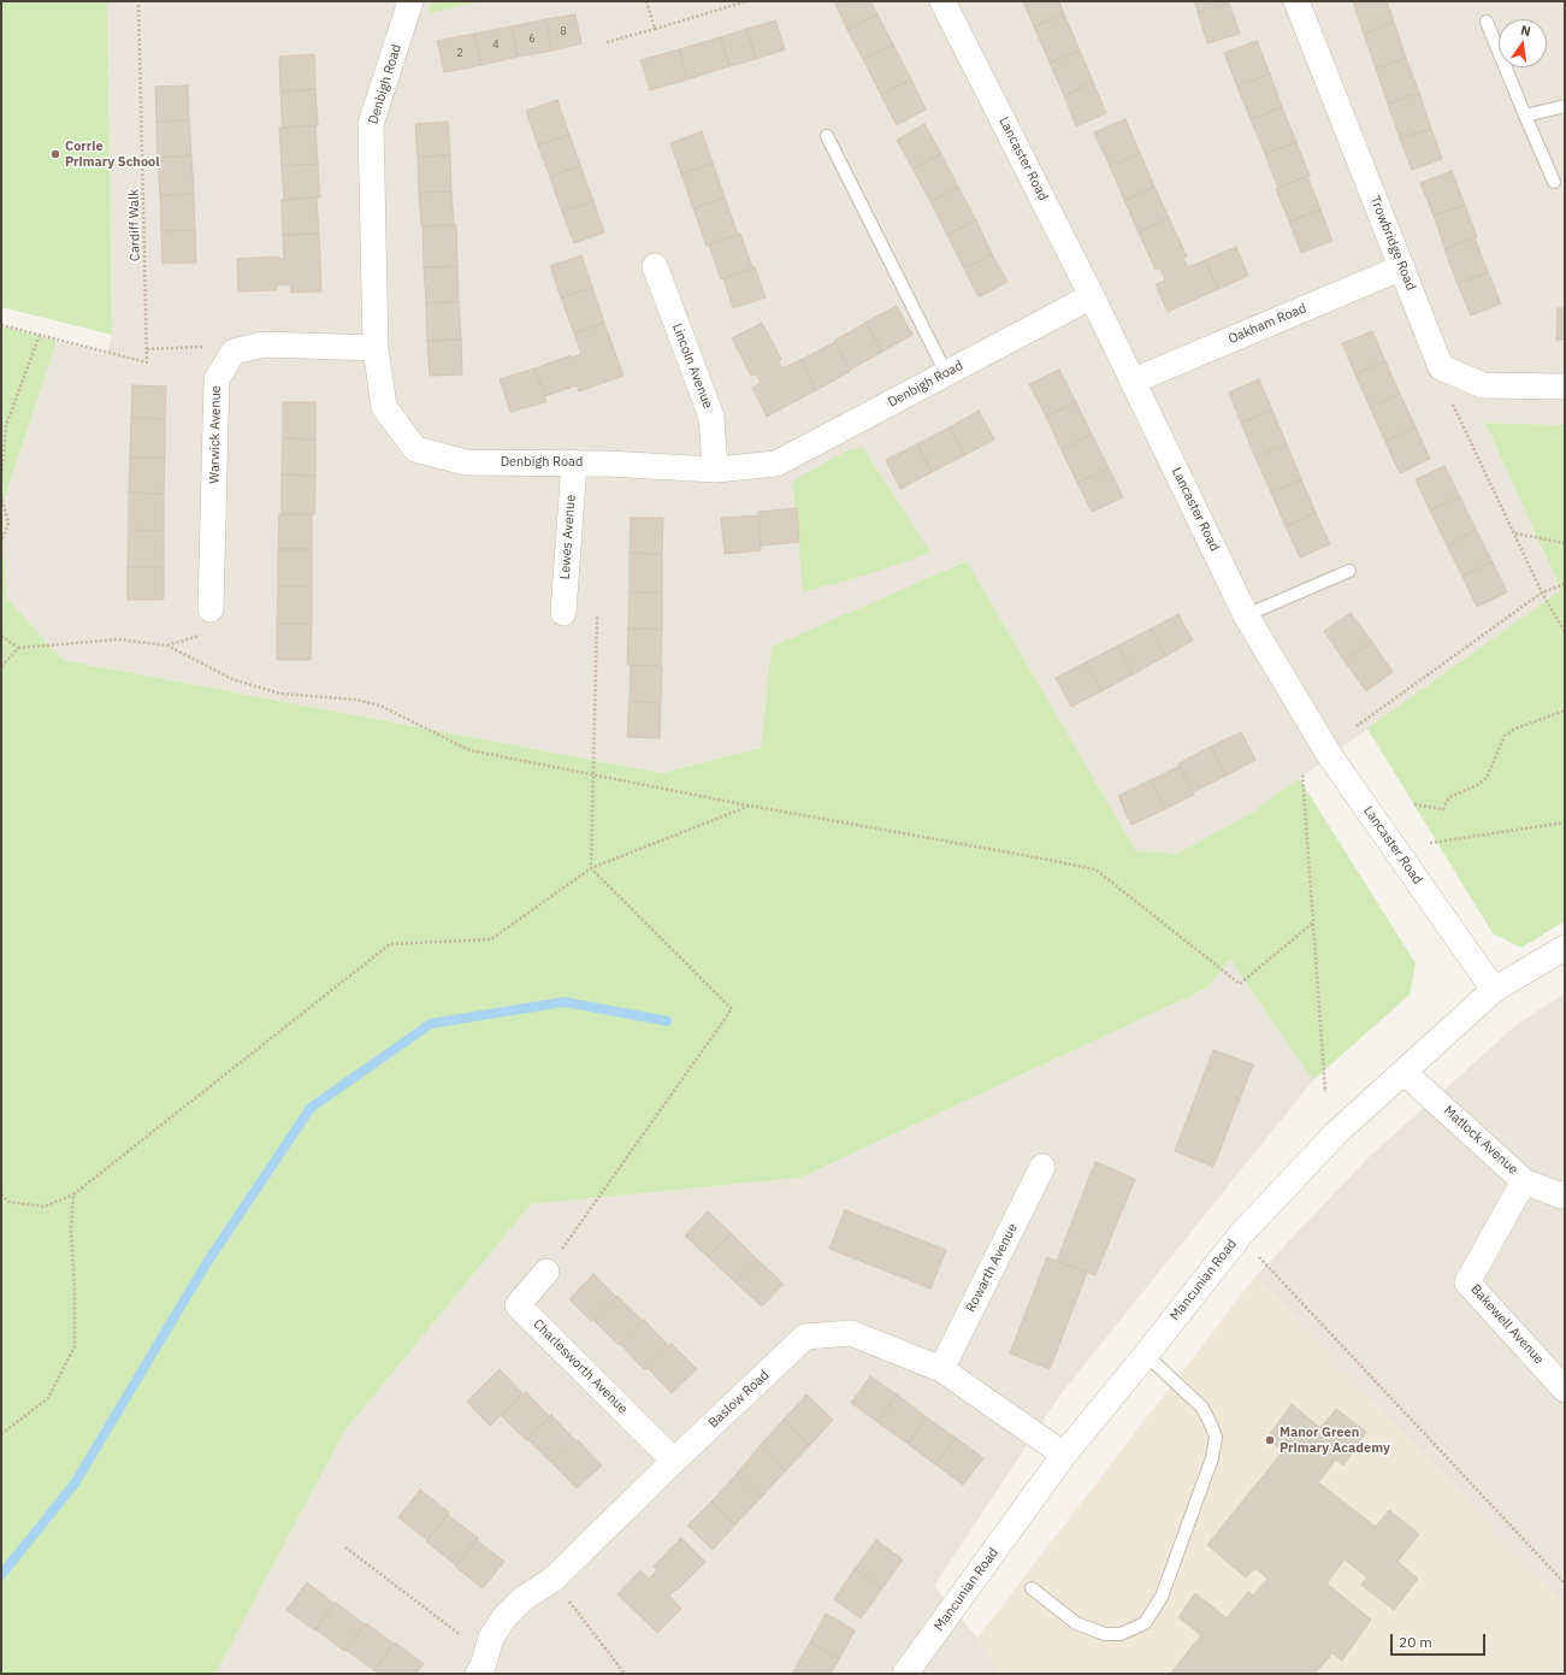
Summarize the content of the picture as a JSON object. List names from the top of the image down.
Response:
{
  "streets": {
    "street": [
      "Denbigh Road",
      "Lancaster Road",
      "Trowbridge Road",
      "Oakham Road",
      "Lincoln Avenue",
      "Warwick Avenue",
      "Lewes Avenue",
      "Matlock Avenue",
      "Rowarth Avenue",
      "Mancunian Road",
      "Bakewell Avenue",
      "Charlesworth Avenue",
      "Baslow Road"
    ],
    "path": ["Cardiff Walk"]
  },
  "crossings": [
    ["Denbigh Road", "Lancaster Road"],
    ["Denbigh Road", "Lincoln Avenue"],
    ["Denbigh Road", "Warwick Avenue"],
    ["Denbigh Road", "Lewes Avenue"],
    ["Lancaster Road", "Oakham Road"],
    ["Lancaster Road", "Mancunian Road"],
    ["Trowbridge Road", "Oakham Road"],
    ["Matlock Avenue", "Mancunian Road"],
    ["Matlock Avenue", "Bakewell Avenue"],
    ["Rowarth Avenue", "Baslow Road"],
    ["Mancunian Road", "Baslow Road"],
    ["Charlesworth Avenue", "Baslow Road"]
  ],
  "places": ["Corrie Primary School", "Manor Green Primary Academy"],
  "house_numbers": [
    "8",
    "6",
    "4",
    "2"
  ],
  "scale_bar": "20 m",
  "north": "top"
}
